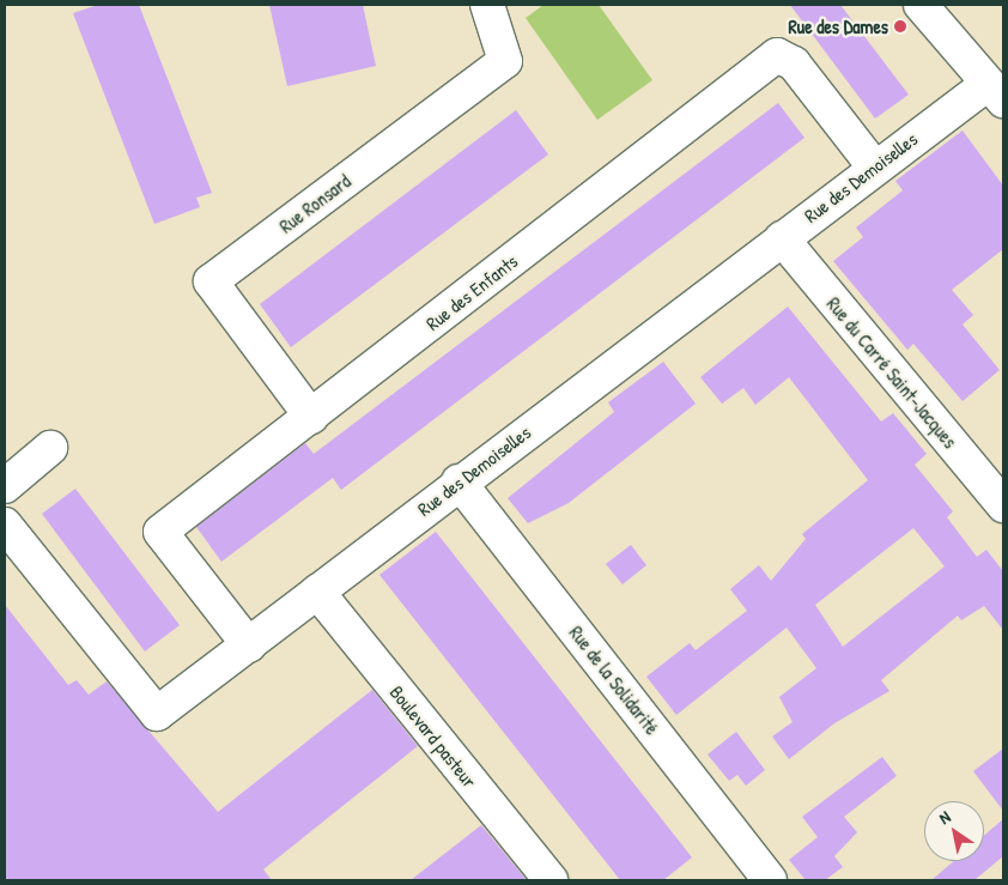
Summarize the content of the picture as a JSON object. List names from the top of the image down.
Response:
{
  "streets": {
    "street": [
      "Rue des Demoiselles",
      "Rue Ronsard",
      "Rue des Enfants",
      "Rue du Carré Saint-Jacques",
      "Rue de la Solidarité",
      "Boulevard pasteur"
    ]
  },
  "crossings": [
    ["Rue des Demoiselles", "Rue des Enfants"],
    ["Rue des Demoiselles", "Rue du Carré Saint-Jacques"],
    ["Rue des Demoiselles", "Rue de la Solidarité"],
    ["Rue des Demoiselles", "Boulevard pasteur"],
    ["Rue Ronsard", "Rue des Enfants"]
  ],
  "places": ["Rue des Dames"],
  "north": "top left"
}
